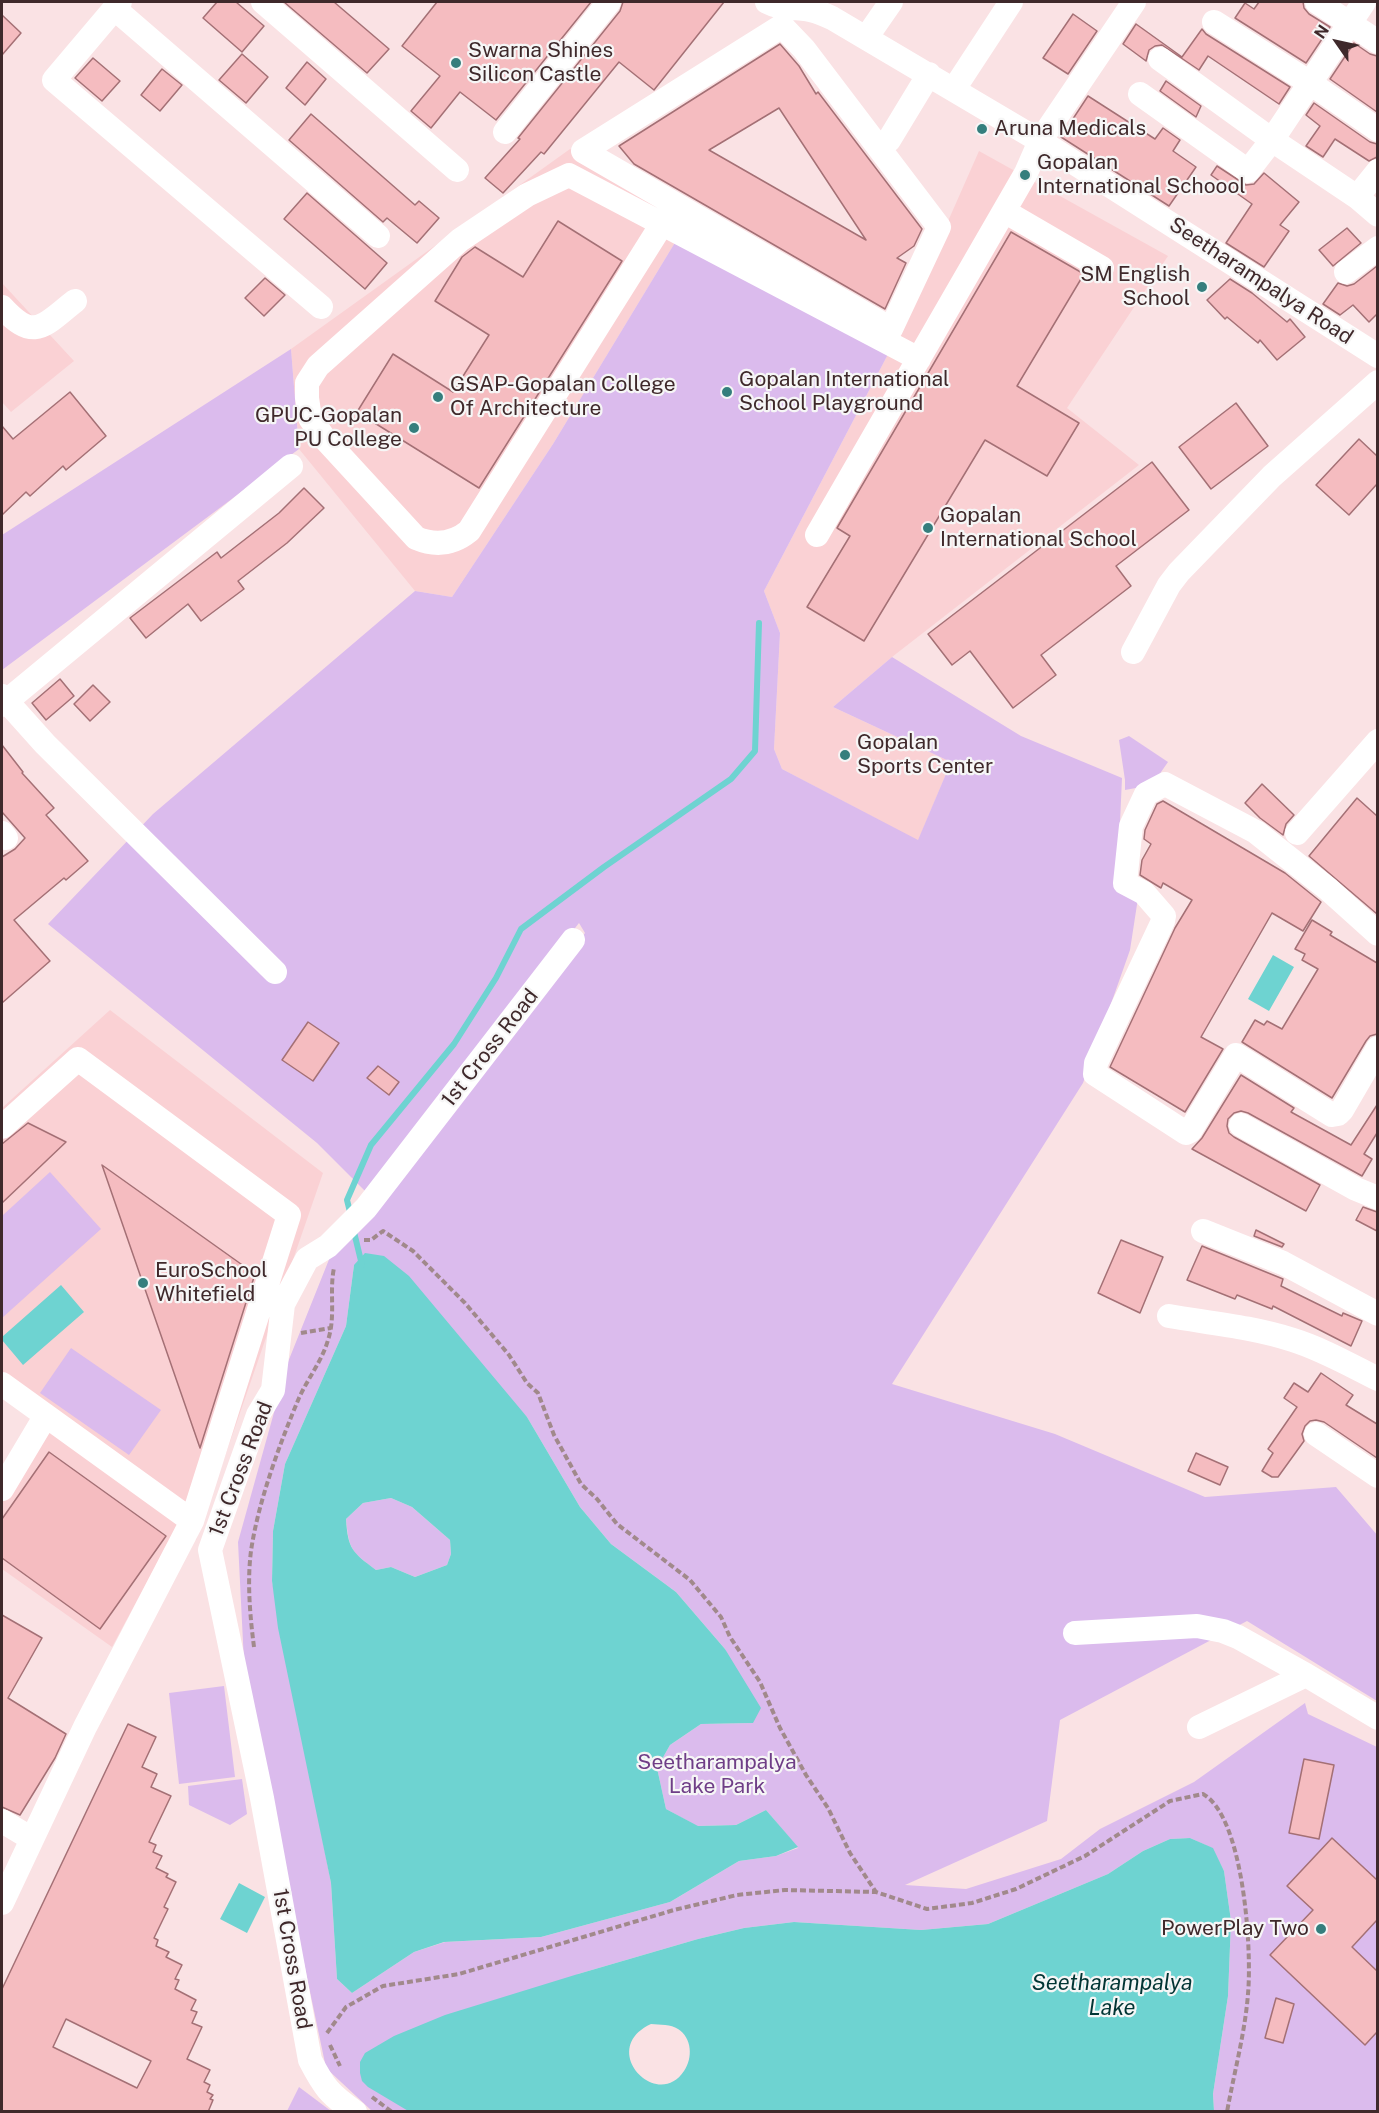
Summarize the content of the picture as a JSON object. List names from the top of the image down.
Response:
{
  "streets": {
    "street": ["Seetharampalya Road", "1st Cross Road"]
  },
  "water": ["Seetharampalya Lake"],
  "parks": ["Seetharampalya Lake Park"],
  "places": [
    "Swarna Shines Silicon Castle",
    "Aruna Medicals",
    "Gopalan International Schoool",
    "SM English School",
    "Gopalan International School Playground",
    "GSAP-Gopalan College Of Architecture",
    "GPUC-Gopalan PU College",
    "Gopalan International School",
    "Gopalan Sports Center",
    "EuroSchool Whitefield",
    "PowerPlay Two"
  ],
  "north": "top left"
}
